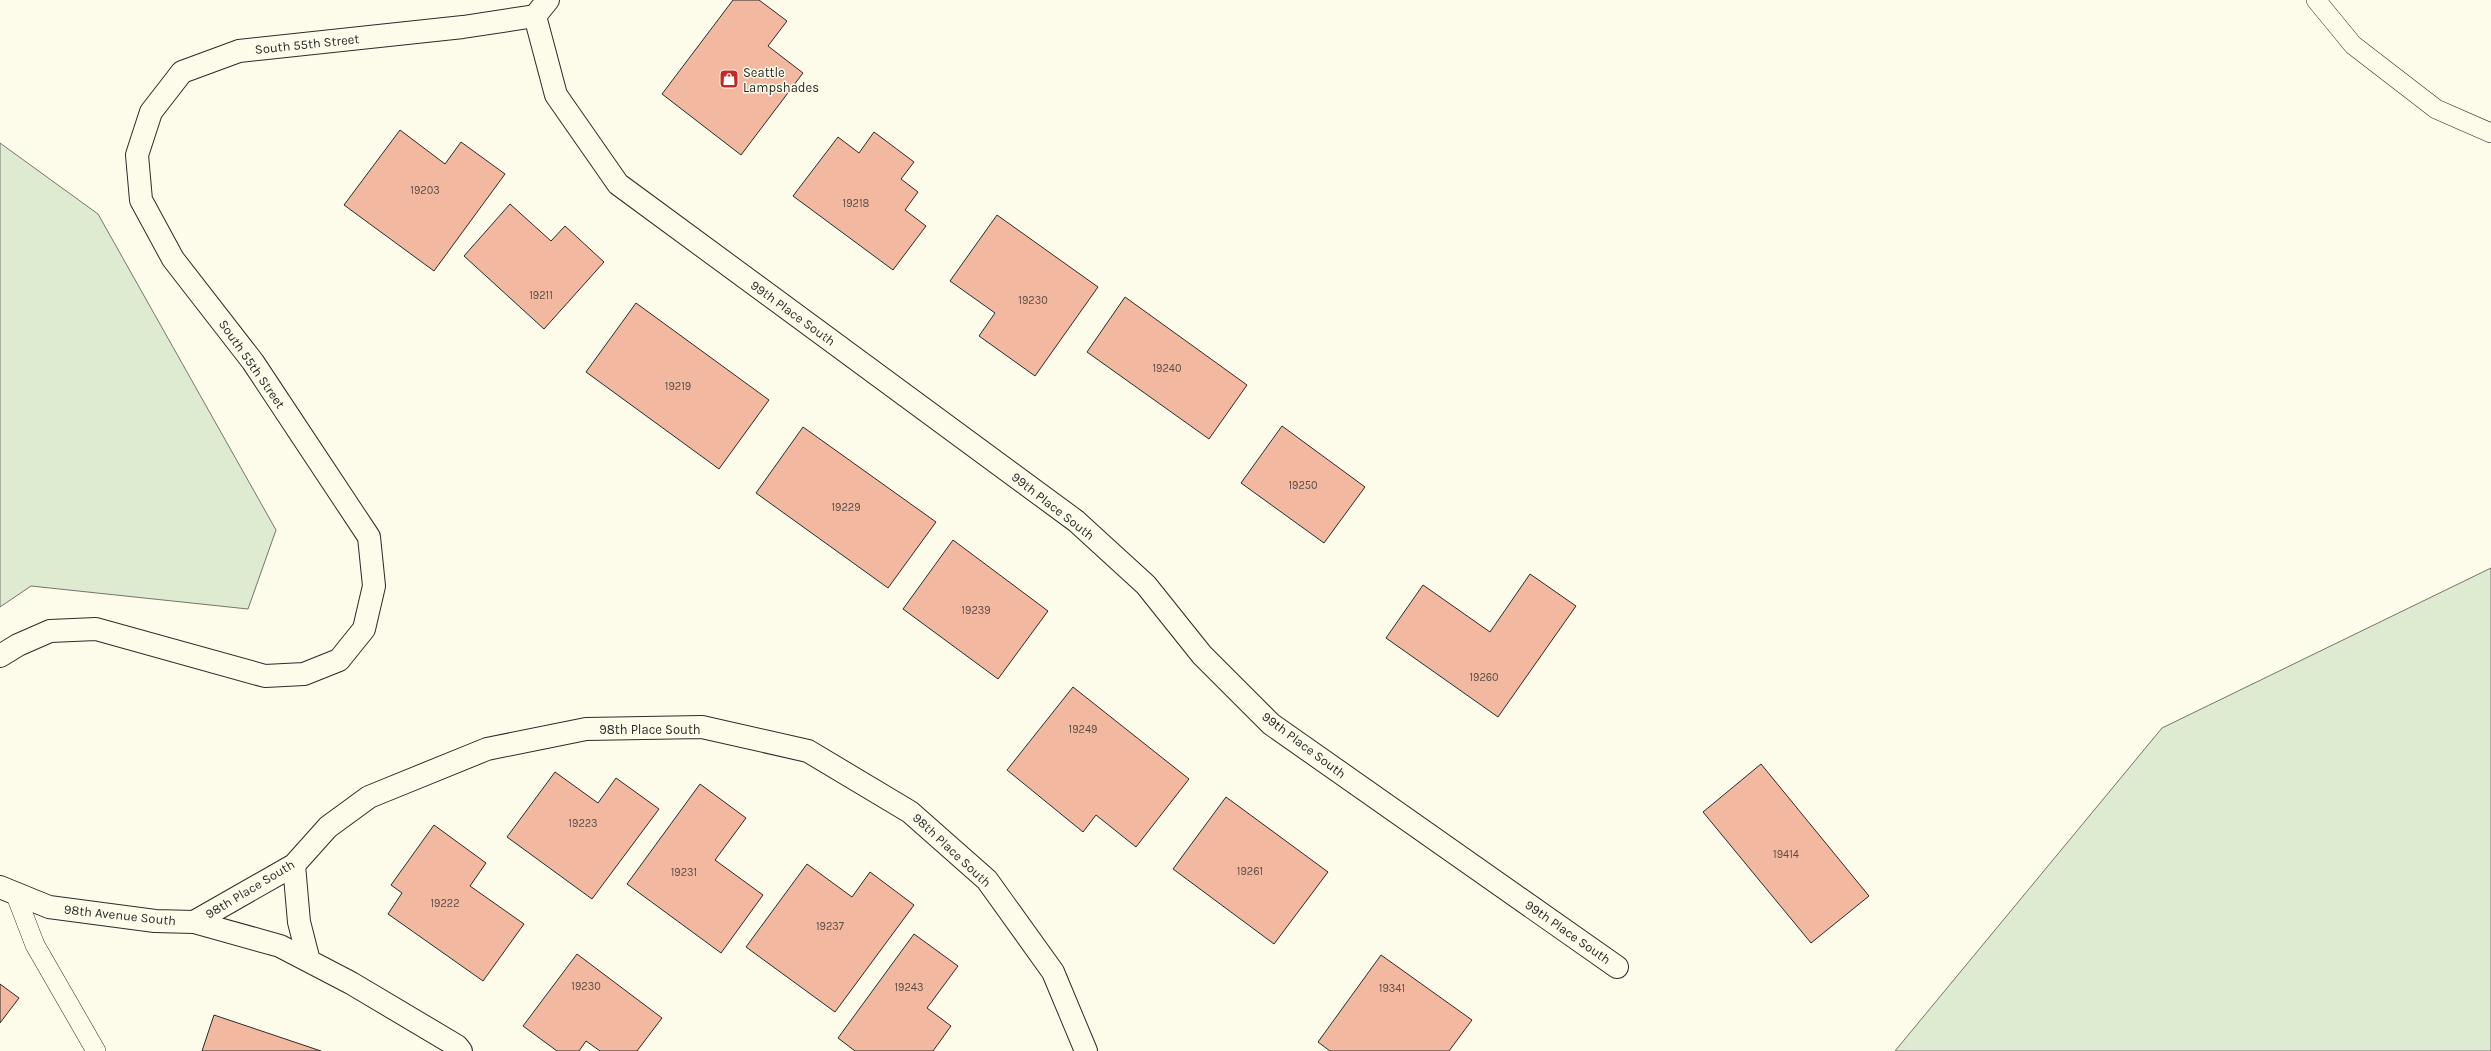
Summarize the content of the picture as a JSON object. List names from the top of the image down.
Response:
{
  "streets": {
    "street": [
      "South 55th Street",
      "99th Place South",
      "98th Place South",
      "98th Avenue South"
    ]
  },
  "crossings": [
    ["South 55th Street", "99th Place South"],
    ["98th Place South", "98th Avenue South"]
  ],
  "places": {
    "shop": ["Seattle Lampshades"]
  },
  "house_numbers": [
    "19203",
    "19218",
    "19211",
    "19230",
    "19240",
    "19219",
    "19250",
    "19229",
    "19239",
    "19260",
    "19249",
    "19223",
    "19414",
    "19261",
    "19231",
    "19222",
    "19237",
    "19230",
    "19243",
    "19341"
  ]
}
